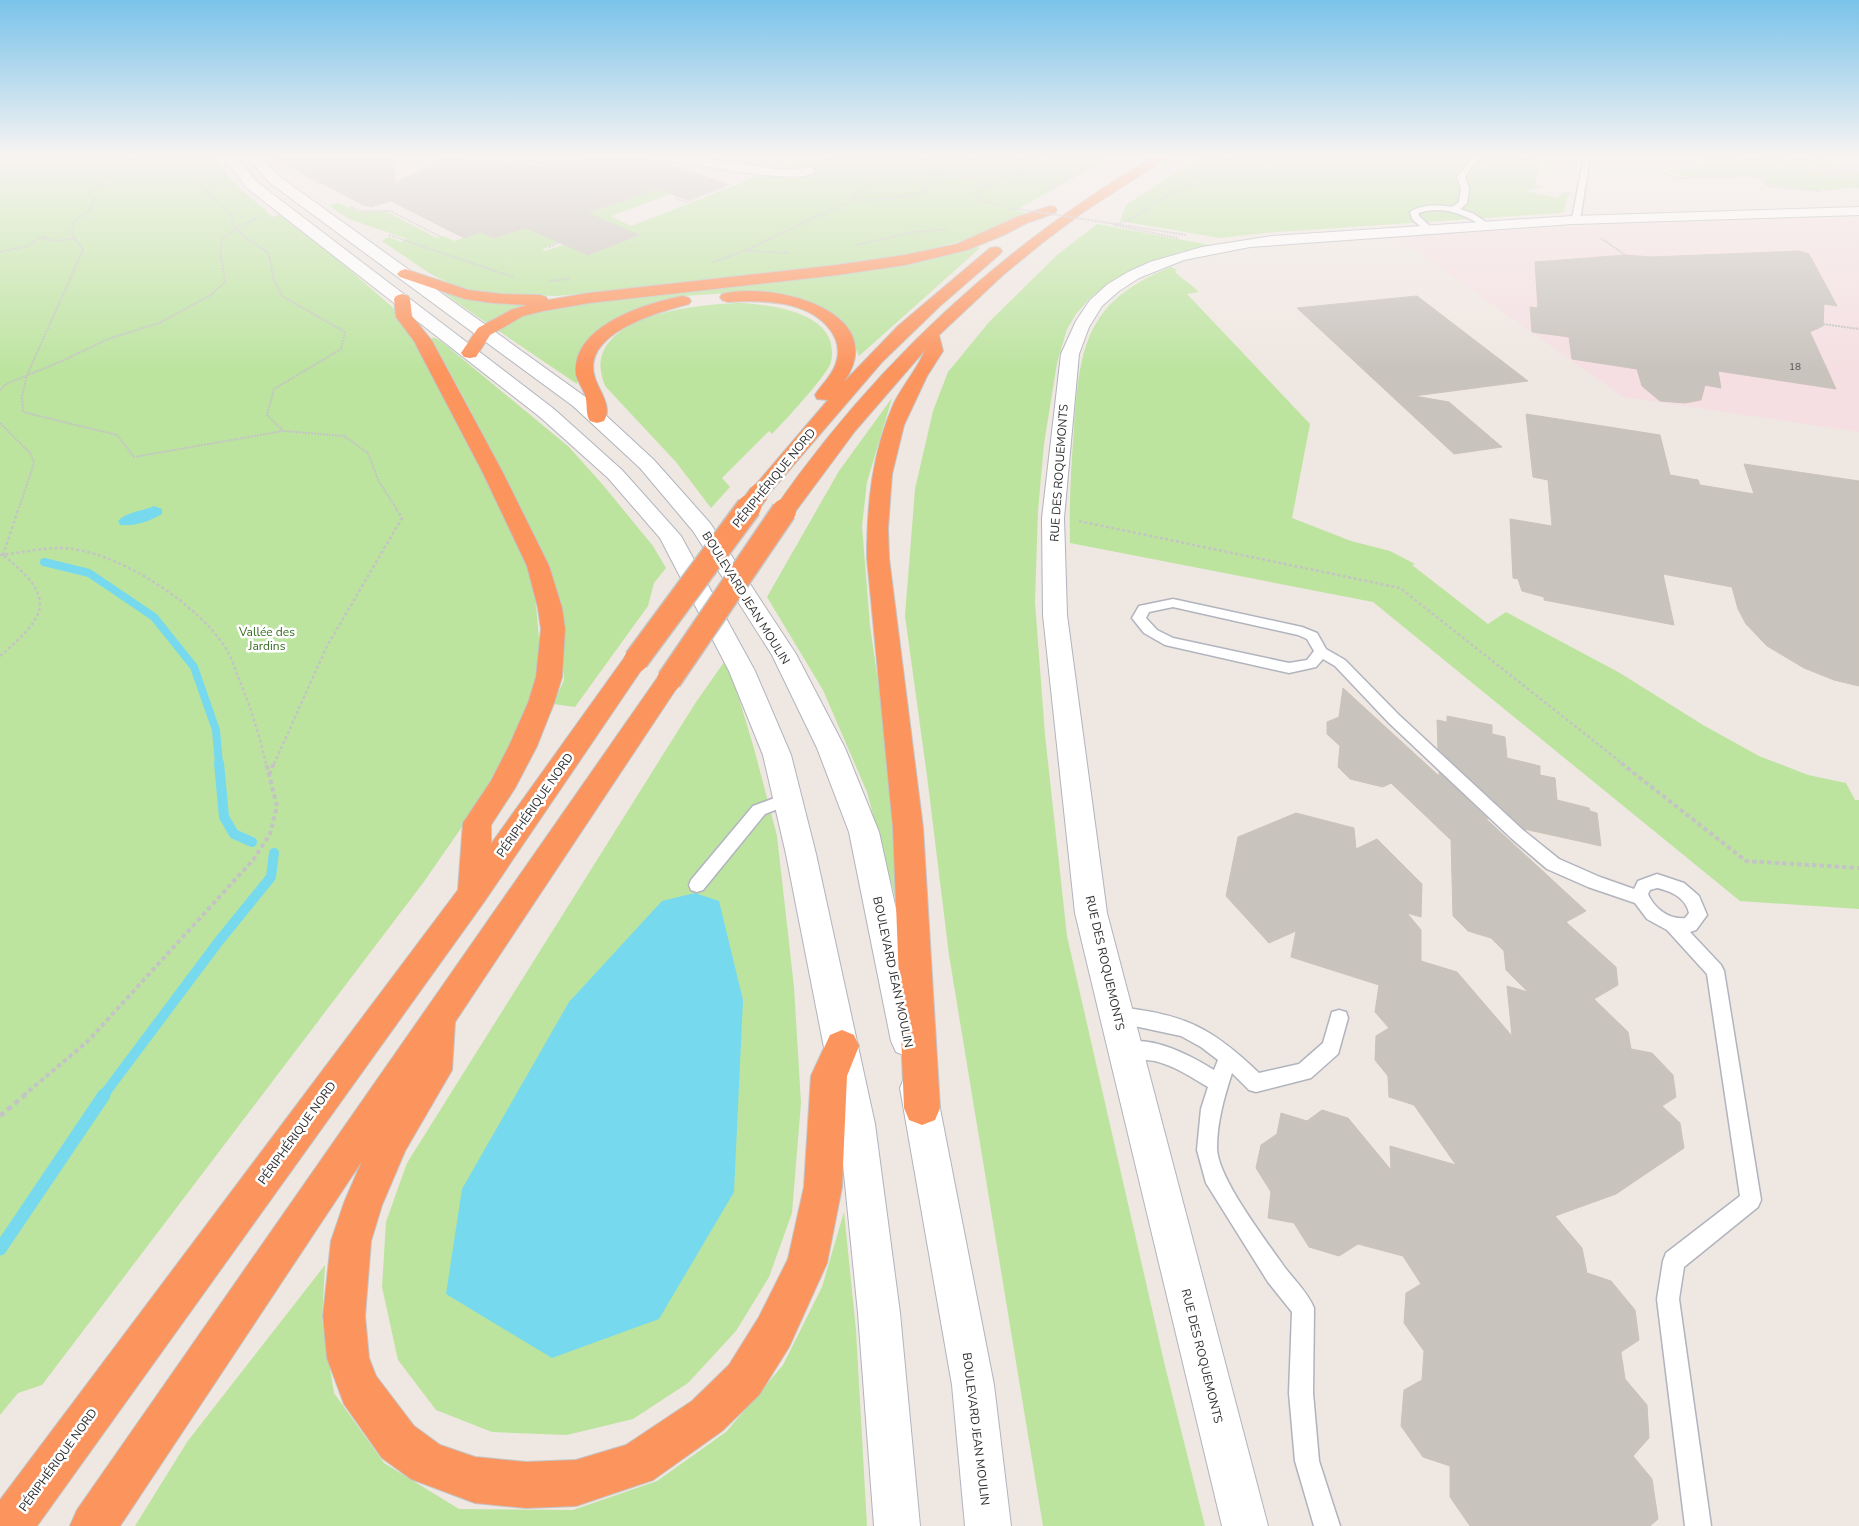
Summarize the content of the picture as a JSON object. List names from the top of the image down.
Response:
{
  "streets": {
    "highway": ["PÉRIPHÉRIQUE NORD"],
    "main road": ["RUE DES ROQUEMONTS", "BOULEVARD JEAN MOULIN"]
  },
  "parks": ["Vallée des Jardins"],
  "house_numbers": ["18"]
}
